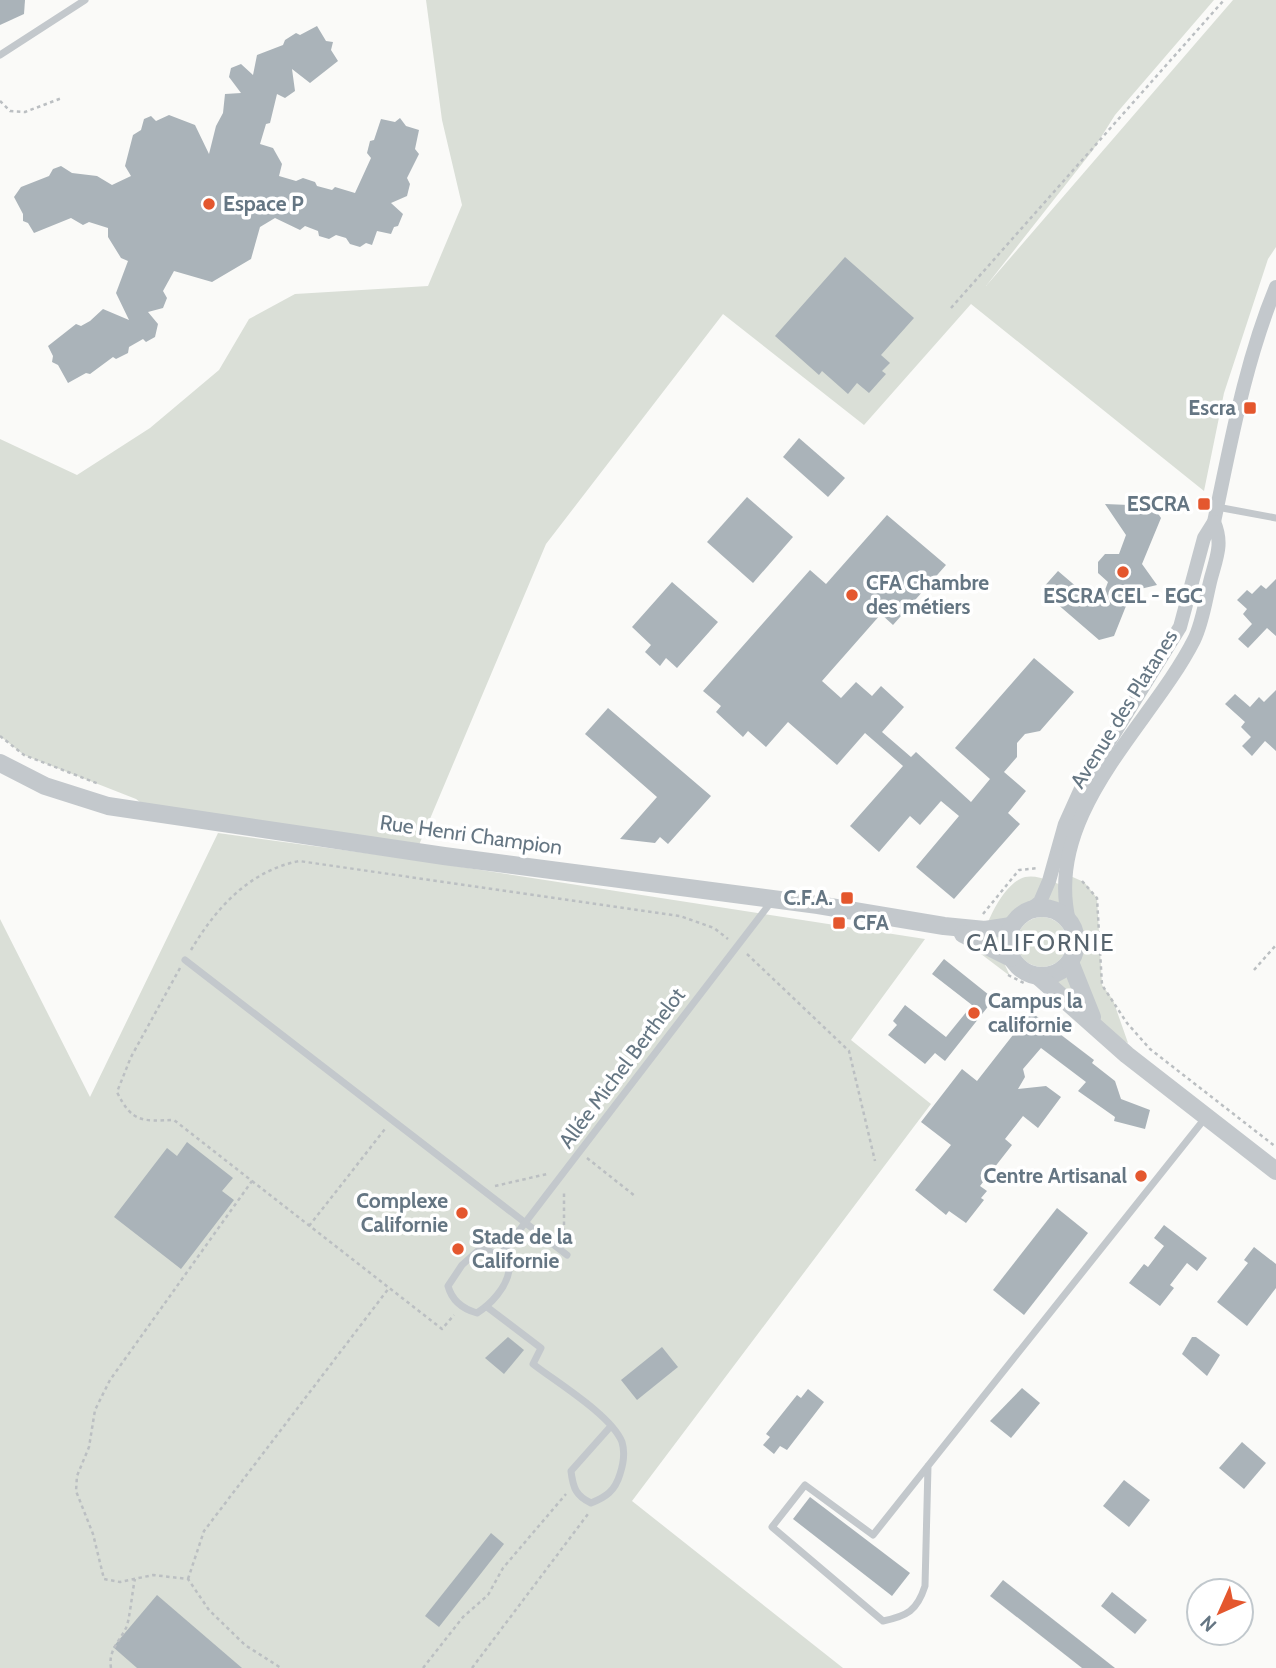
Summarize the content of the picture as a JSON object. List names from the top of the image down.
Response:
{
  "streets": {
    "street": ["Avenue des Platanes", "Rue Henri Champion"],
    "lane": ["Allée Michel Berthelot"]
  },
  "crossings": [
    ["Avenue des Platanes", "Rue Henri Champion"],
    ["Rue Henri Champion", "Allée Michel Berthelot"]
  ],
  "districts": ["CALIFORNIE"],
  "places": {
    "other": [
      "Espace P",
      "ESCRA CEL - EGC",
      "CFA Chambre des métiers",
      "Campus la californie",
      "Centre Artisanal",
      "Complexe Californie",
      "Stade de la Californie"
    ],
    "transit": [
      "Escra",
      "ESCRA",
      "C.F.A.",
      "CFA"
    ]
  },
  "north": "bottom left"
}
